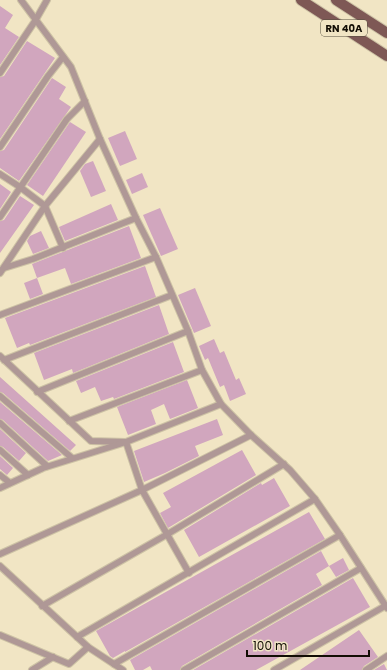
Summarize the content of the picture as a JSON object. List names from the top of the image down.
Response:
{
  "streets": {
    "main road": ["RN 40A"]
  },
  "scale_bar": "100 m"
}
